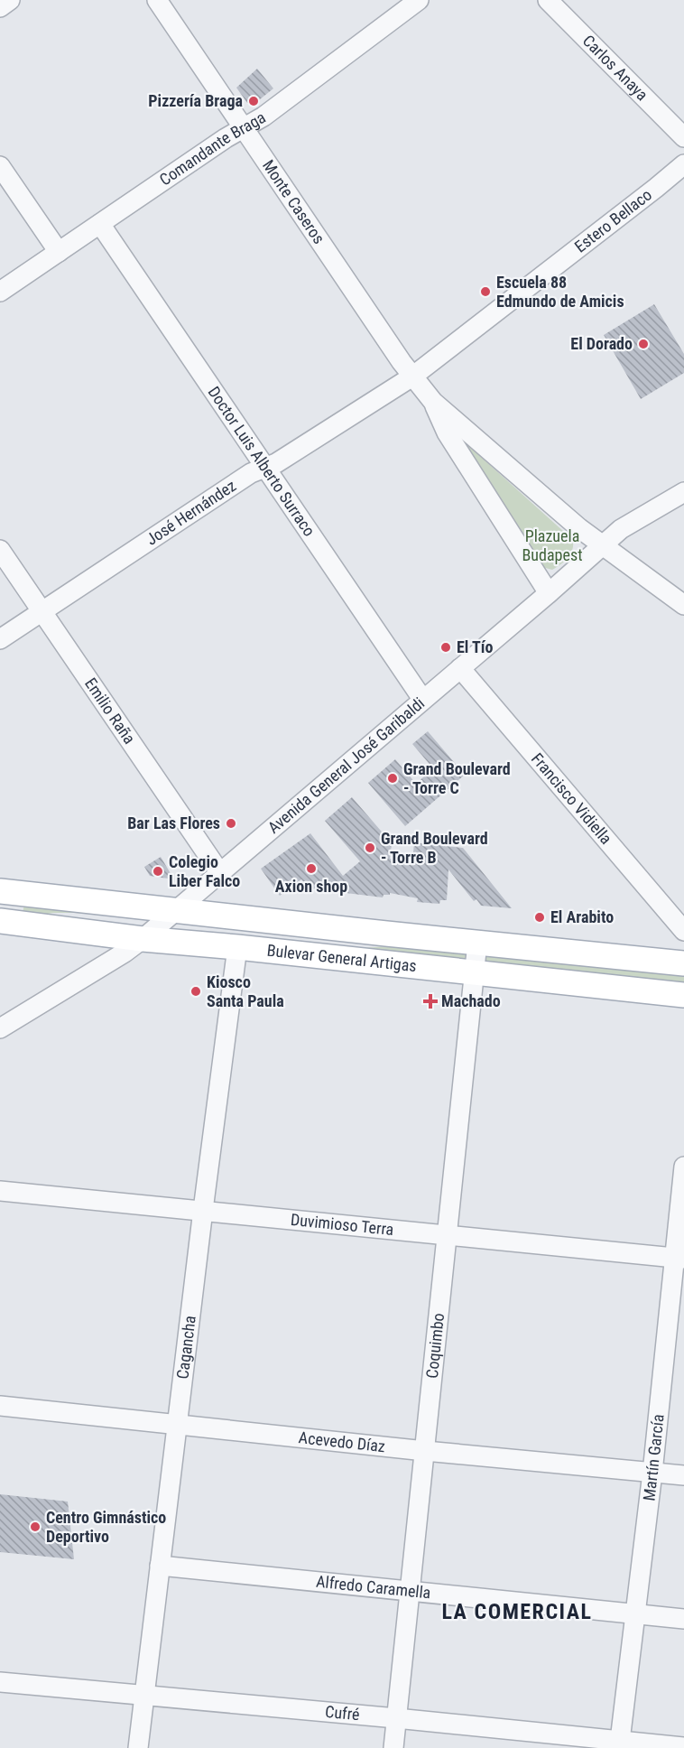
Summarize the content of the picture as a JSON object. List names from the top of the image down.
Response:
{
  "streets": {
    "main road": ["Bulevar General Artigas"],
    "street": [
      "Carlos Anaya",
      "Comandante Braga",
      "Monte Caseros",
      "Estero Bellaco",
      "Doctor Luis Alberto Surraco",
      "José Hernández",
      "Emilio Raña",
      "Avenida General José Garibaldi",
      "Francisco Vidiella",
      "Duvimioso Terra",
      "Coquimbo",
      "Cagancha",
      "Acevedo Díaz",
      "Martín García",
      "Alfredo Caramella",
      "Cufré"
    ]
  },
  "crossings": [
    ["Comandante Braga", "Monte Caseros"],
    ["Comandante Braga", "Doctor Luis Alberto Surraco"],
    ["Monte Caseros", "Estero Bellaco"],
    ["Monte Caseros", "José Hernández"],
    ["Monte Caseros", "Avenida General José Garibaldi"],
    ["Estero Bellaco", "José Hernández"],
    ["Doctor Luis Alberto Surraco", "José Hernández"],
    ["Doctor Luis Alberto Surraco", "Avenida General José Garibaldi"],
    ["José Hernández", "Emilio Raña"],
    ["Emilio Raña", "Avenida General José Garibaldi"],
    ["Avenida General José Garibaldi", "Francisco Vidiella"],
    ["Avenida General José Garibaldi", "Bulevar General Artigas"],
    ["Bulevar General Artigas", "Coquimbo"],
    ["Bulevar General Artigas", "Cagancha"],
    ["Duvimioso Terra", "Coquimbo"],
    ["Duvimioso Terra", "Cagancha"],
    ["Duvimioso Terra", "Martín García"],
    ["Coquimbo", "Acevedo Díaz"],
    ["Coquimbo", "Alfredo Caramella"],
    ["Coquimbo", "Cufré"],
    ["Cagancha", "Acevedo Díaz"],
    ["Cagancha", "Alfredo Caramella"],
    ["Cagancha", "Cufré"],
    ["Acevedo Díaz", "Martín García"],
    ["Martín García", "Alfredo Caramella"],
    ["Martín García", "Cufré"]
  ],
  "districts": ["LA COMERCIAL"],
  "parks": ["Plazuela Budapest"],
  "places": {
    "other": [
      "Pizzería Braga",
      "Escuela 88 Edmundo de Amicis",
      "El Dorado",
      "El Tío",
      "Grand Boulevard - Torre C",
      "Bar Las Flores",
      "Grand Boulevard - Torre B",
      "Axion shop",
      "Colegio Liber Falco",
      "El Arabito",
      "Kiosco Santa Paula",
      "Centro Gimnástico Deportivo"
    ],
    "health": ["Machado"]
  }
}
